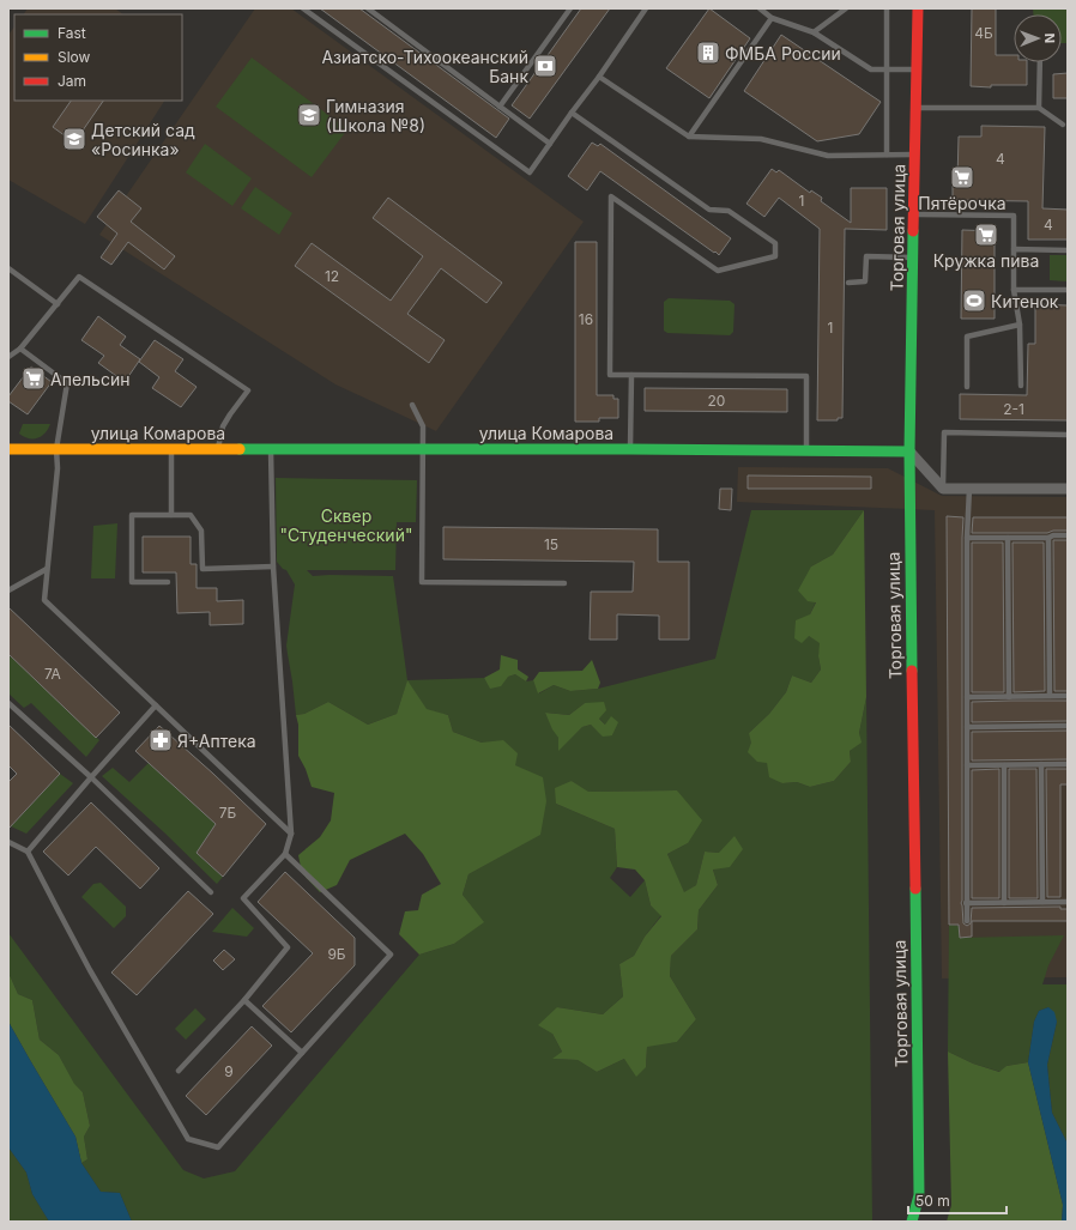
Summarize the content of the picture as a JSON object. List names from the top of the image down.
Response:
{
  "streets": {
    "street": ["Торговая улица", "улица Комарова"]
  },
  "crossings": [
    ["Торговая улица", "улица Комарова"]
  ],
  "parks": ["Сквер \"Студенческий\""],
  "places": {
    "building": ["ФМБА России"],
    "bank": ["Азиатско-Тихоокеанский Банк"],
    "school or university": ["Гимназия (Школа №8)", "Детский сад «Росинка»"],
    "supermarket": ["Пятёрочка", "Кружка пива", "Апельсин"],
    "sports": ["Китенок"],
    "pharmacy": ["Я+Аптека"]
  },
  "house_numbers": [
    "4Б",
    "4",
    "1",
    "4",
    "12",
    "16",
    "1",
    "20",
    "2-1",
    "15",
    "7А",
    "7Б",
    "9Б",
    "9"
  ],
  "legend": ["Fast", "Slow", "Jam"],
  "scale_bar": "50 m",
  "north": "right"
}
